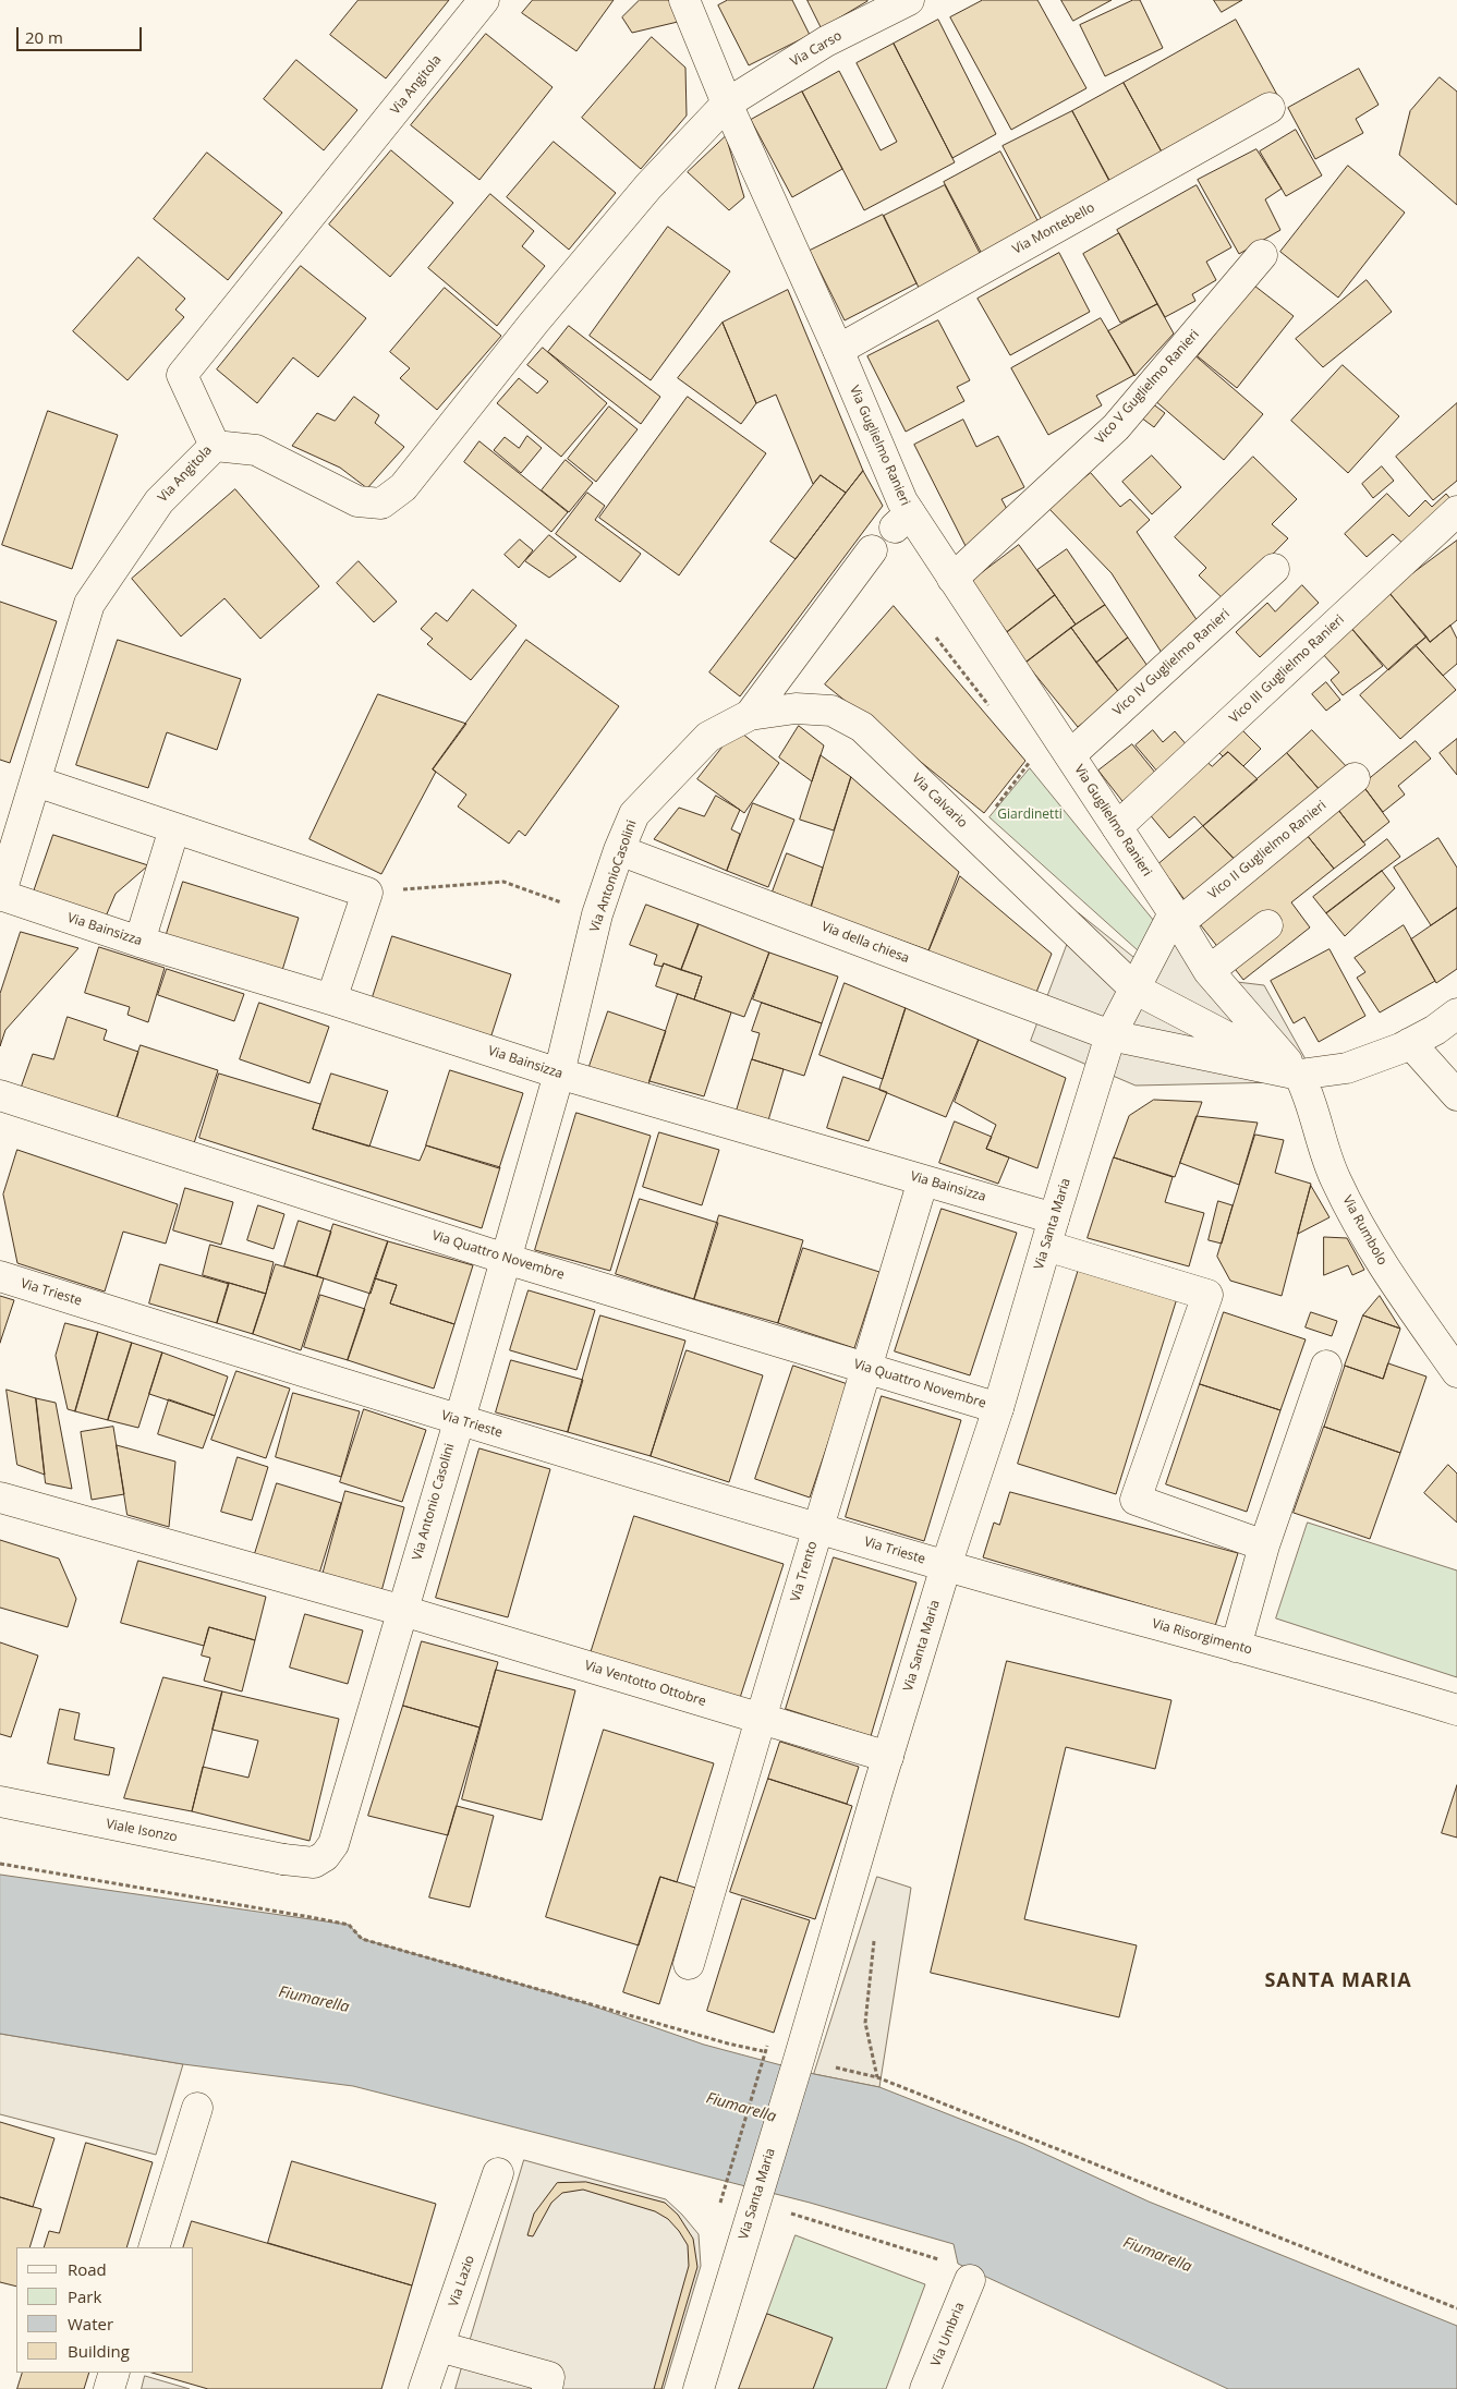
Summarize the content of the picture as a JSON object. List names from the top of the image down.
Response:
{
  "streets": {
    "street": [
      "Via Carso",
      "Via Angitola",
      "Via Montebello",
      "Vico V Guglielmo Ranieri",
      "Via Guglielmo Ranieri",
      "Vico IV Guglielmo Ranieri",
      "Vico III Guglielmo Ranieri",
      "Via Calvario",
      "Vico II Guglielmo Ranieri",
      "Via AntonioCasolini",
      "Via Bainsizza",
      "Via della chiesa",
      "Via Santa Maria",
      "Via Rumbolo",
      "Via Quattro Novembre",
      "Via Trieste",
      "Via Antonio Casolini",
      "Via Trento",
      "Via Risorgimento",
      "Via Ventotto Ottobre",
      "Viale Isonzo",
      "Via Lazio",
      "Via Umbria"
    ]
  },
  "crossings": [
    ["Via Carso", "Via Angitola"],
    ["Via Carso", "Via Guglielmo Ranieri"],
    ["Via Angitola", "Via Bainsizza"],
    ["Via Montebello", "Via Guglielmo Ranieri"],
    ["Vico V Guglielmo Ranieri", "Via Guglielmo Ranieri"],
    ["Via Guglielmo Ranieri", "Vico IV Guglielmo Ranieri"],
    ["Via Guglielmo Ranieri", "Vico III Guglielmo Ranieri"],
    ["Via Guglielmo Ranieri", "Vico II Guglielmo Ranieri"],
    ["Via Guglielmo Ranieri", "Via Santa Maria"],
    ["Via Guglielmo Ranieri", "Via Rumbolo"],
    ["Via Calvario", "Via AntonioCasolini"],
    ["Via Calvario", "Via Santa Maria"],
    ["Vico II Guglielmo Ranieri", "Via Santa Maria"],
    ["Vico II Guglielmo Ranieri", "Via Rumbolo"],
    ["Via AntonioCasolini", "Via Bainsizza"],
    ["Via AntonioCasolini", "Via della chiesa"],
    ["Via AntonioCasolini", "Via Antonio Casolini"],
    ["Via Bainsizza", "Via Santa Maria"],
    ["Via Bainsizza", "Via Antonio Casolini"],
    ["Via Bainsizza", "Via Trento"],
    ["Via della chiesa", "Via Santa Maria"],
    ["Via Santa Maria", "Via Rumbolo"],
    ["Via Santa Maria", "Via Quattro Novembre"],
    ["Via Santa Maria", "Via Trieste"],
    ["Via Santa Maria", "Via Risorgimento"],
    ["Via Santa Maria", "Via Ventotto Ottobre"],
    ["Via Quattro Novembre", "Via Antonio Casolini"],
    ["Via Quattro Novembre", "Via Trento"],
    ["Via Trieste", "Via Antonio Casolini"],
    ["Via Trieste", "Via Trento"],
    ["Via Trieste", "Via Risorgimento"],
    ["Via Antonio Casolini", "Via Ventotto Ottobre"],
    ["Via Antonio Casolini", "Viale Isonzo"],
    ["Via Trento", "Via Ventotto Ottobre"]
  ],
  "districts": ["SANTA MARIA"],
  "water": ["Fiumarella"],
  "parks": ["Giardinetti"],
  "legend": [
    "Road",
    "Park",
    "Water",
    "Building"
  ],
  "scale_bar": "20 m"
}
